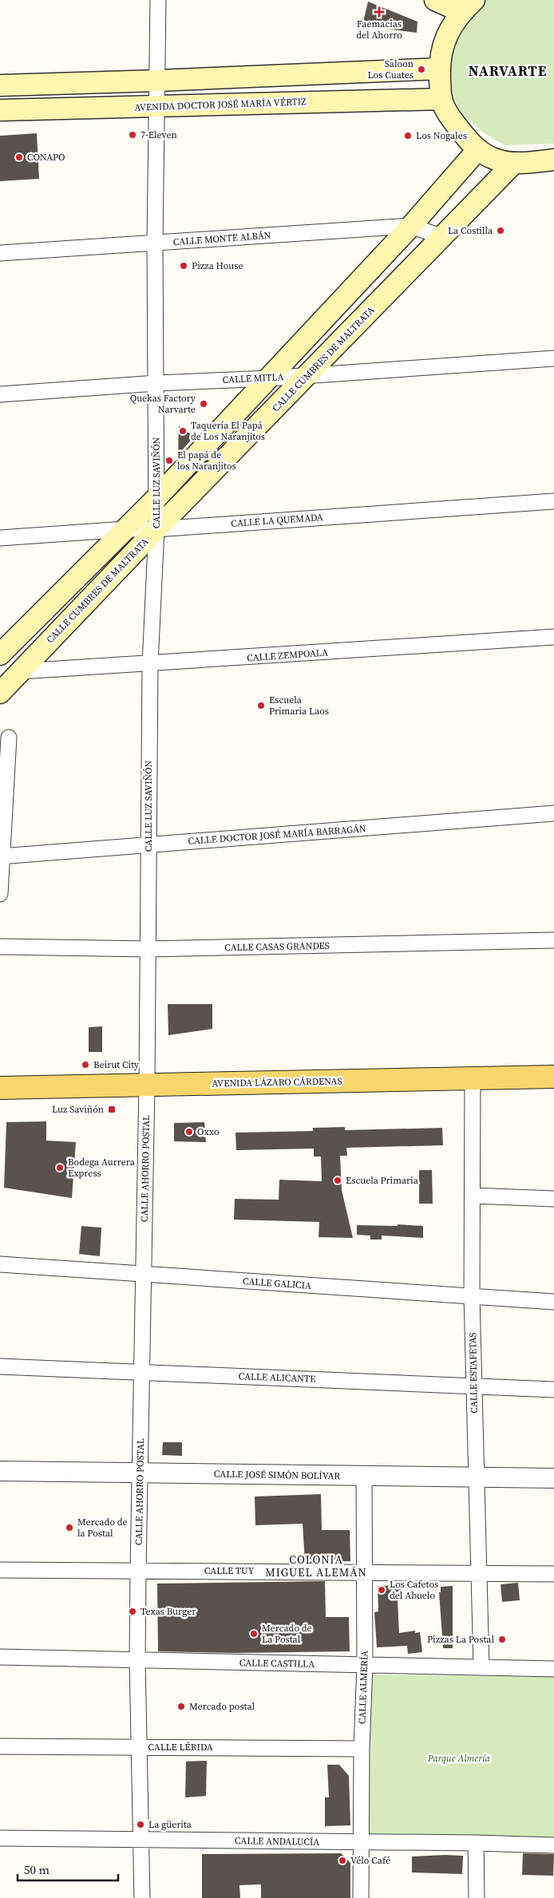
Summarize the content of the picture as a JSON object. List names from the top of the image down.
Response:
{
  "streets": {
    "main road": ["AVENIDA DOCTOR JOSÉ MARÍA VÉRTIZ", "CALLE CUMBRES DE MALTRATA", "AVENIDA LÁZARO CÁRDENAS"],
    "street": [
      "CALLE MONTE ALBÁN",
      "CALLE MITLA",
      "CALLE LUZ SAVIÑÓN",
      "CALLE LA QUEMADA",
      "CALLE ZEMPOALA",
      "CALLE DOCTOR JOSÉ MARÍA BARRAGÁN",
      "CALLE CASAS GRANDES",
      "CALLE AHORRO POSTAL",
      "CALLE GALICIA",
      "CALLE ESTAFETAS",
      "CALLE ALICANTE",
      "CALLE JOSÉ SIMÓN BOLÍVAR",
      "CALLE TUY",
      "CALLE CASTILLA",
      "CALLE ALMERÍA",
      "CALLE LÉRIDA",
      "CALLE ANDALUCÍA"
    ]
  },
  "crossings": [
    ["AVENIDA DOCTOR JOSÉ MARÍA VÉRTIZ", "CALLE LUZ SAVIÑÓN"],
    ["CALLE MONTE ALBÁN", "CALLE CUMBRES DE MALTRATA"],
    ["CALLE MONTE ALBÁN", "CALLE LUZ SAVIÑÓN"],
    ["CALLE CUMBRES DE MALTRATA", "CALLE MITLA"],
    ["CALLE CUMBRES DE MALTRATA", "CALLE LUZ SAVIÑÓN"],
    ["CALLE CUMBRES DE MALTRATA", "CALLE LA QUEMADA"],
    ["CALLE CUMBRES DE MALTRATA", "CALLE ZEMPOALA"],
    ["CALLE MITLA", "CALLE LUZ SAVIÑÓN"],
    ["CALLE LUZ SAVIÑÓN", "CALLE LA QUEMADA"],
    ["CALLE LUZ SAVIÑÓN", "CALLE ZEMPOALA"],
    ["CALLE LUZ SAVIÑÓN", "CALLE DOCTOR JOSÉ MARÍA BARRAGÁN"],
    ["CALLE LUZ SAVIÑÓN", "CALLE CASAS GRANDES"],
    ["CALLE LUZ SAVIÑÓN", "AVENIDA LÁZARO CÁRDENAS"],
    ["CALLE LUZ SAVIÑÓN", "CALLE AHORRO POSTAL"],
    ["AVENIDA LÁZARO CÁRDENAS", "CALLE AHORRO POSTAL"],
    ["AVENIDA LÁZARO CÁRDENAS", "CALLE ESTAFETAS"],
    ["CALLE AHORRO POSTAL", "CALLE GALICIA"],
    ["CALLE AHORRO POSTAL", "CALLE ALICANTE"],
    ["CALLE AHORRO POSTAL", "CALLE JOSÉ SIMÓN BOLÍVAR"],
    ["CALLE AHORRO POSTAL", "CALLE TUY"],
    ["CALLE AHORRO POSTAL", "CALLE CASTILLA"],
    ["CALLE AHORRO POSTAL", "CALLE LÉRIDA"],
    ["CALLE AHORRO POSTAL", "CALLE ANDALUCÍA"],
    ["CALLE GALICIA", "CALLE ESTAFETAS"],
    ["CALLE ESTAFETAS", "CALLE ALICANTE"],
    ["CALLE ESTAFETAS", "CALLE JOSÉ SIMÓN BOLÍVAR"],
    ["CALLE ESTAFETAS", "CALLE TUY"],
    ["CALLE ESTAFETAS", "CALLE CASTILLA"],
    ["CALLE JOSÉ SIMÓN BOLÍVAR", "CALLE ALMERÍA"],
    ["CALLE TUY", "CALLE ALMERÍA"],
    ["CALLE CASTILLA", "CALLE ALMERÍA"],
    ["CALLE ALMERÍA", "CALLE LÉRIDA"],
    ["CALLE ALMERÍA", "CALLE ANDALUCÍA"]
  ],
  "districts": ["NARVARTE", "COLONIA MIGUEL ALEMÁN"],
  "parks": ["Parque Almería"],
  "places": {
    "health": ["Faemacias del Ahorro"],
    "other": [
      "Saloon Los Cuates",
      "7-Eleven",
      "Los Nogales",
      "CONAPO",
      "La Costilla",
      "Pizza House",
      "Quekas Factory Narvarte",
      "Taquería El Papá de Los Naranjitos",
      "El papá de los Naranjitos",
      "Escuela Primaria Laos",
      "Beirut City",
      "Oxxo",
      "Bodega Aurrera Express",
      "Escuela Primaria",
      "Mercado de la Postal",
      "Los Cafetos del Abuelo",
      "Texas Burger",
      "Mercado de La Postal",
      "Pizzas La Postal",
      "Mercado postal",
      "La güerita",
      "Vélo Café"
    ],
    "transit": ["Luz Saviñón"]
  },
  "scale_bar": "50 m"
}
